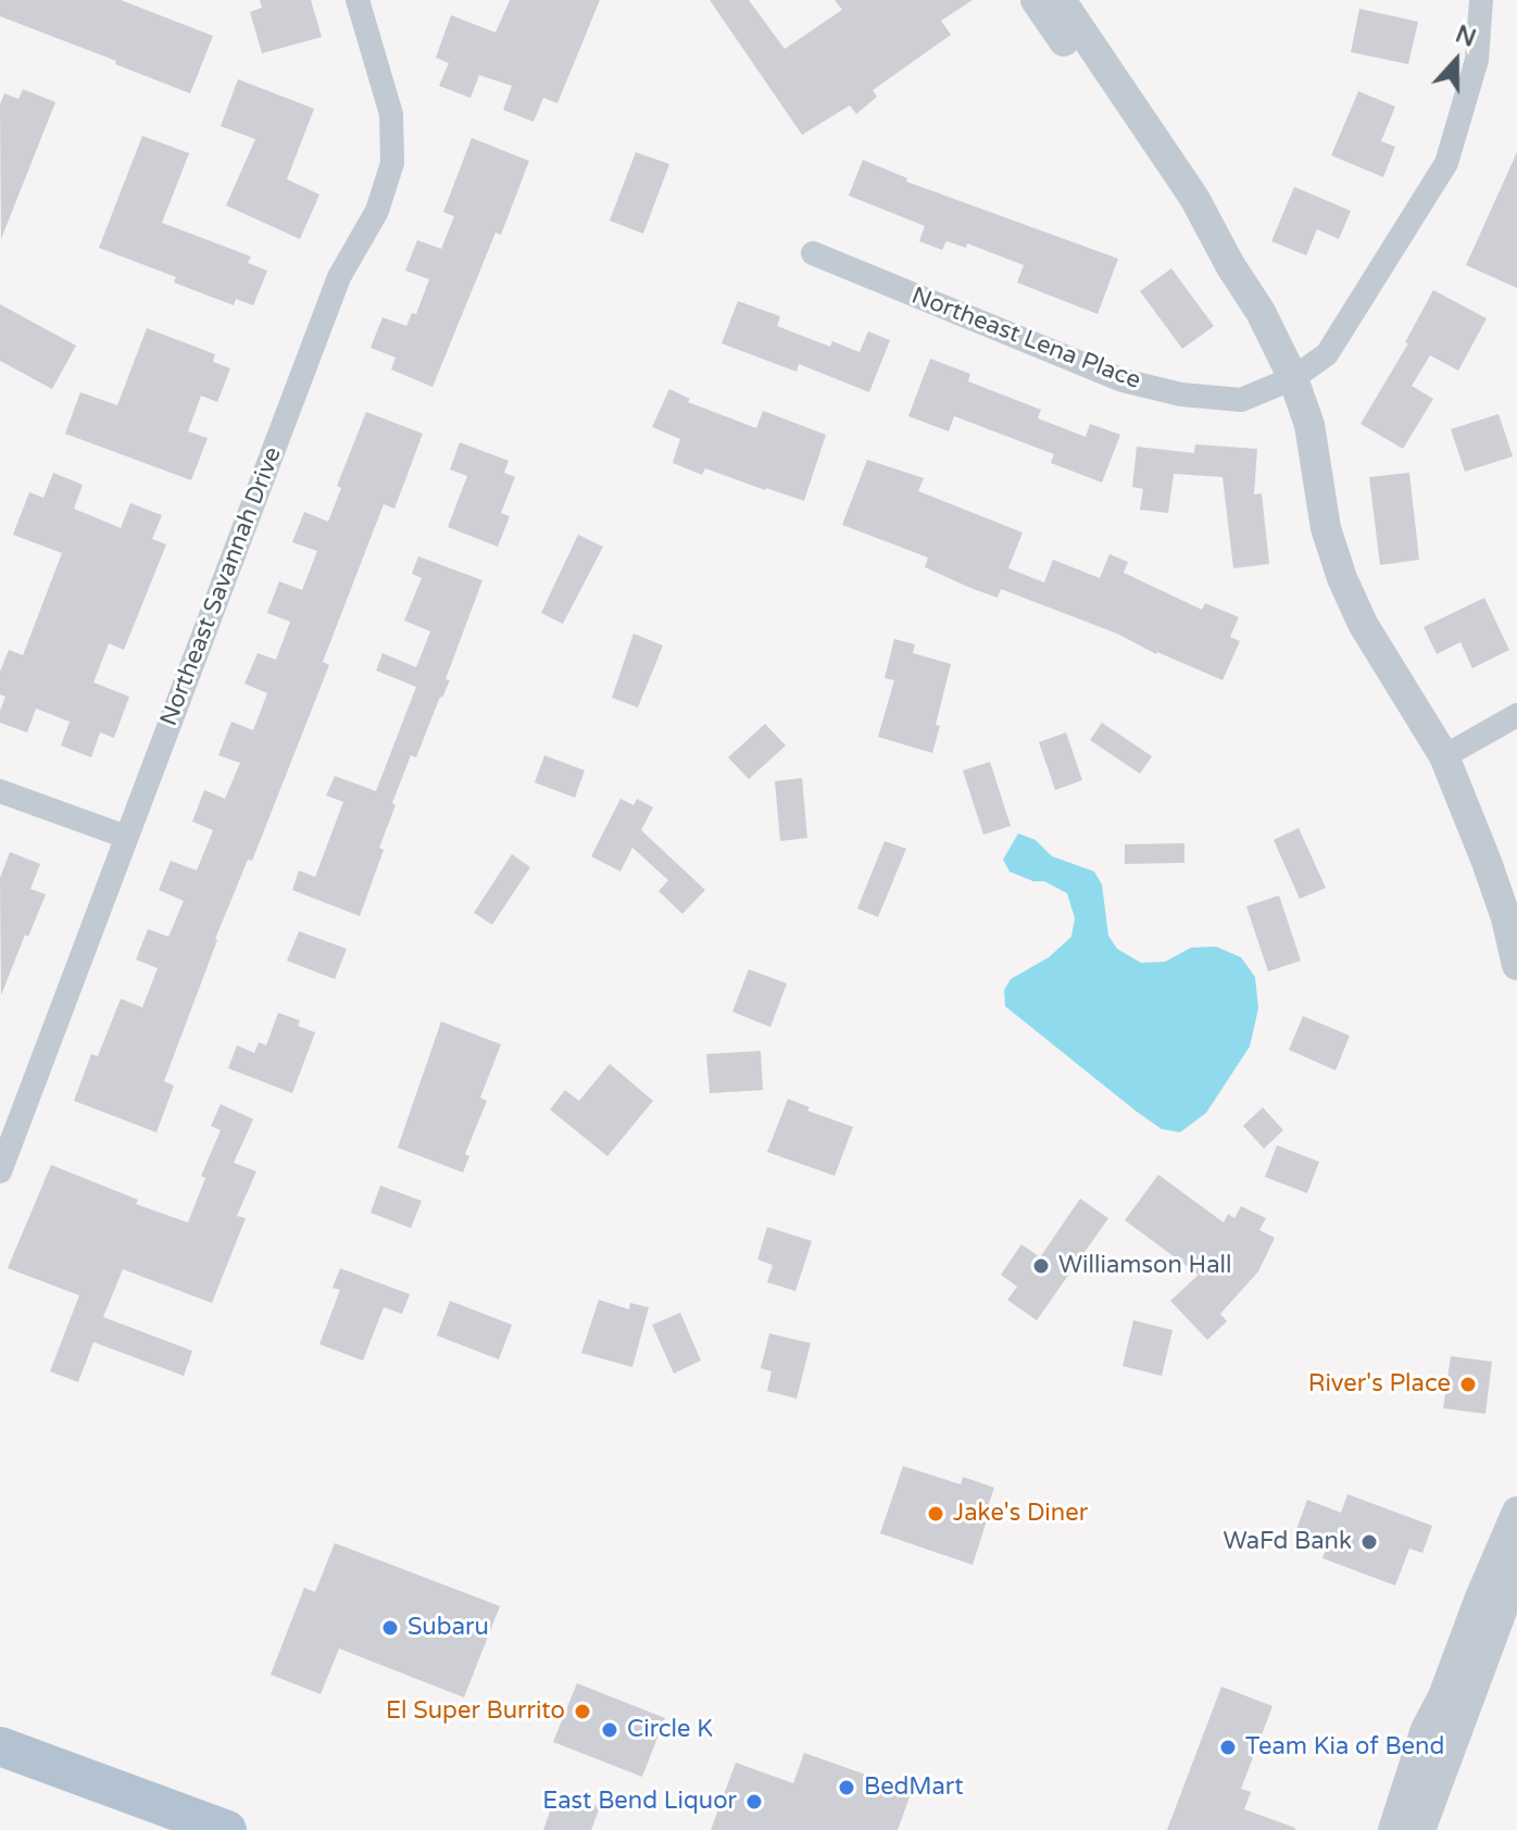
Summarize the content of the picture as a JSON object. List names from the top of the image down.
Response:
{
  "streets": {
    "street": ["Northeast Lena Place", "Northeast Savannah Drive"]
  },
  "places": [
    "Williamson Hall",
    "River's Place",
    "Jake's Diner",
    "WaFd Bank",
    "Subaru",
    "El Super Burrito",
    "Circle K",
    "Team Kia of Bend",
    "BedMart",
    "East Bend Liquor"
  ],
  "north": "top"
}
